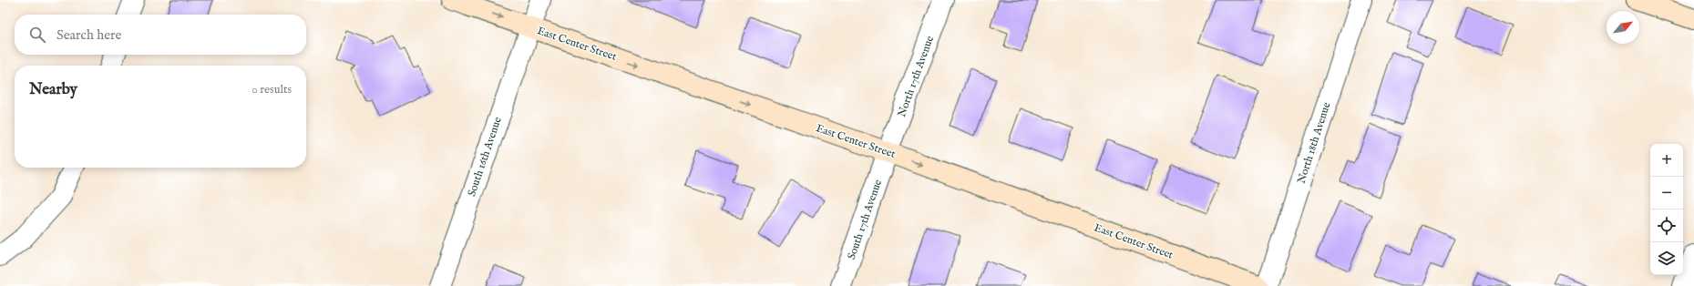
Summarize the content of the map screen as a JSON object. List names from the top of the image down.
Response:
{
  "streets": {
    "main road": ["East Center Street"],
    "street": [
      "North 17th Avenue",
      "North 18th Avenue",
      "South 16th Avenue",
      "South 17th Avenue"
    ]
  },
  "crossings": [
    ["East Center Street", "North 17th Avenue"],
    ["East Center Street", "South 16th Avenue"],
    ["East Center Street", "South 17th Avenue"],
    ["North 17th Avenue", "South 17th Avenue"]
  ],
  "one_way": ["East Center Street"],
  "north": "top right",
  "page": {
    "search": "Search here",
    "heading": ["Nearby", "0 results"],
    "map_buttons": ["+", "−"]
  }
}
